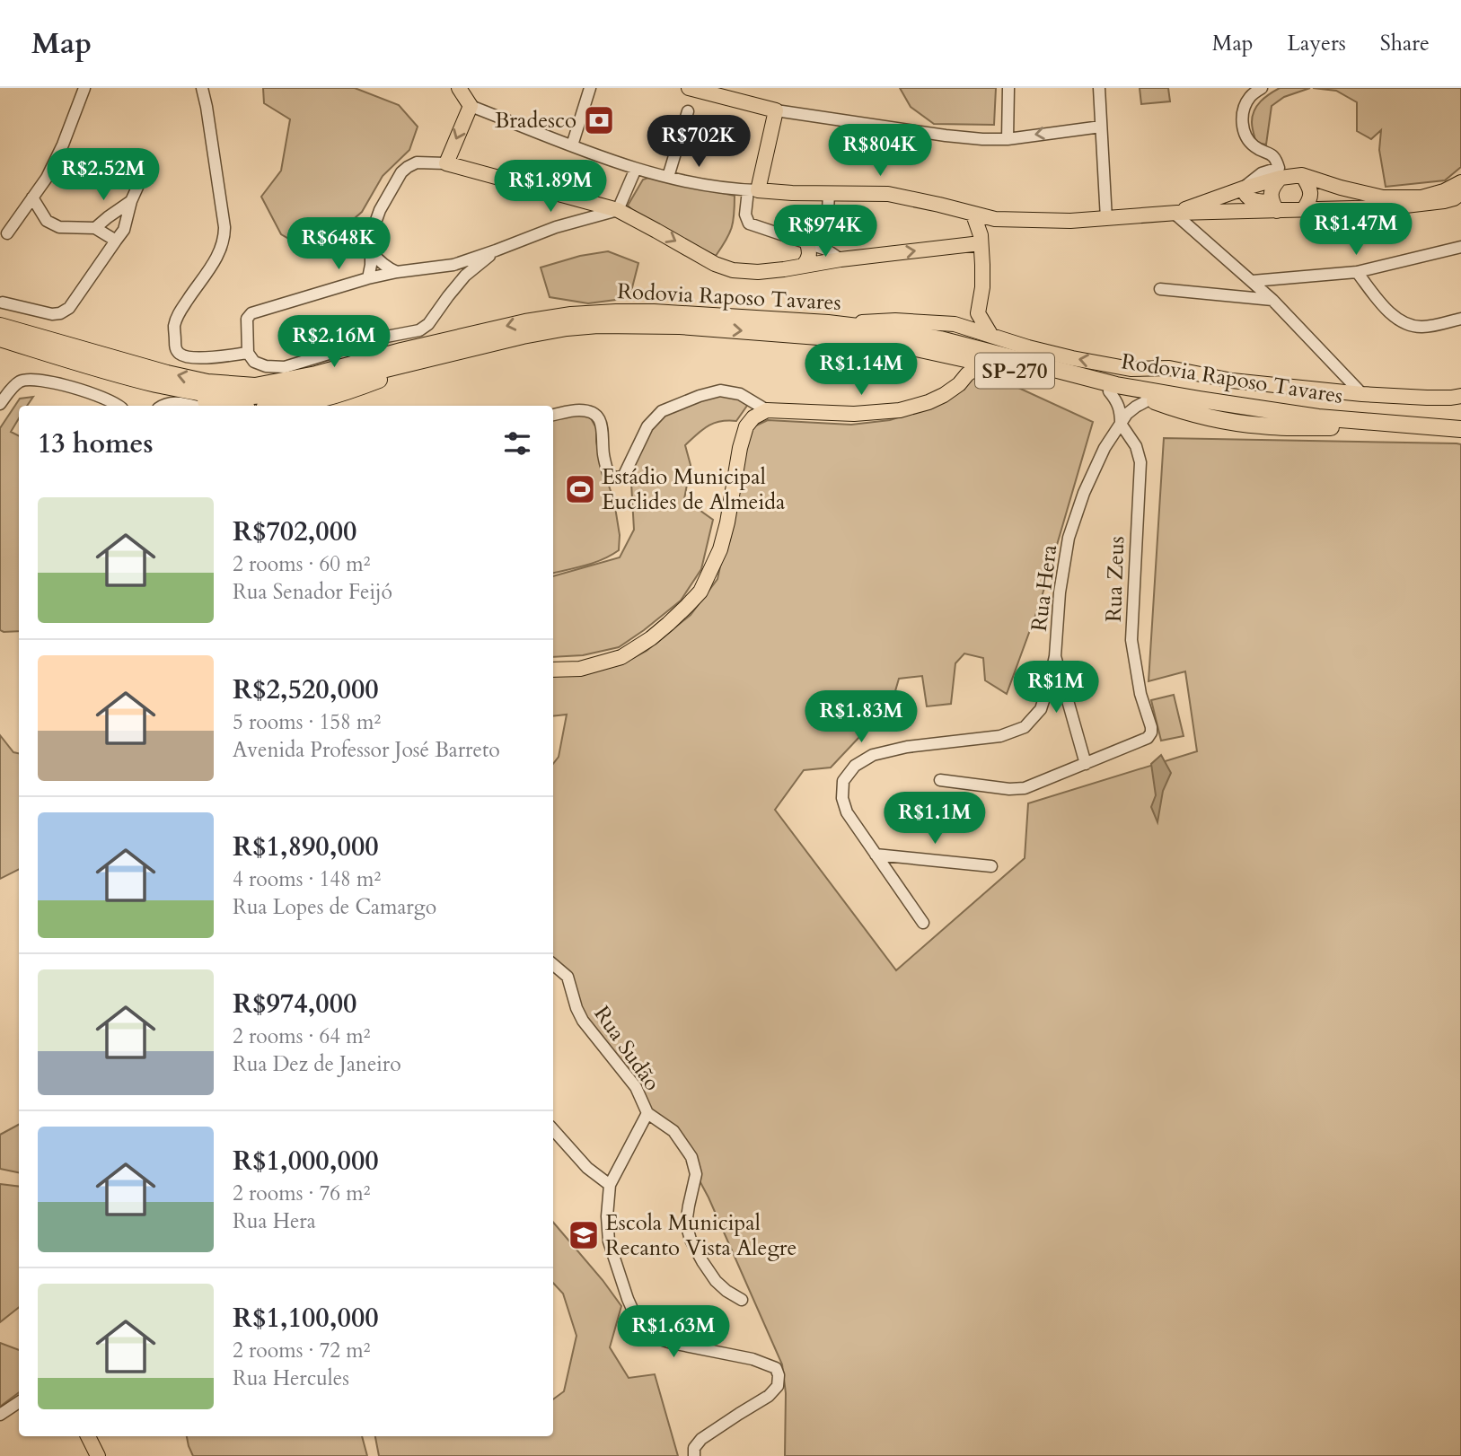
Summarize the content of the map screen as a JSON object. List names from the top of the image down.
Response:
{
  "streets": {
    "highway": ["Rodovia Raposo Tavares", "SP-270"],
    "street": ["Rua Zeus", "Rua Hera", "Rua Sudão"]
  },
  "crossings": [
    ["Rodovia Raposo Tavares", "Rua Zeus"],
    ["Rodovia Raposo Tavares", "Rua Hera"],
    ["Rua Zeus", "Rua Hera"]
  ],
  "places": {
    "bank": ["Bradesco"],
    "sports": ["Estádio Municipal Euclides de Almeida"],
    "school or university": ["Escola Municipal Recanto Vista Alegre"]
  },
  "page": {
    "header": "Map",
    "nav": ["Map", "Layers", "Share"],
    "price": [
      "R$702K",
      "R$804K",
      "R$2.52M",
      "R$1.89M",
      "R$1.47M",
      "R$974K",
      "R$648K",
      "R$2.16M",
      "R$1.14M",
      "R$1M",
      "R$1.83M",
      "R$1.1M",
      "R$1.63M"
    ],
    "heading": "13 homes",
    "list": [
      {
        "name": "R$702,000",
        "note": "2 rooms · 60 m² · Rua Senador Feijó"
      },
      {
        "name": "R$2,520,000",
        "note": "5 rooms · 158 m² · Avenida Professor José Barreto"
      },
      {
        "name": "R$1,890,000",
        "note": "4 rooms · 148 m² · Rua Lopes de Camargo"
      },
      {
        "name": "R$974,000",
        "note": "2 rooms · 64 m² · Rua Dez de Janeiro"
      },
      {
        "name": "R$1,000,000",
        "note": "2 rooms · 76 m² · Rua Hera"
      },
      {
        "name": "R$1,100,000",
        "note": "2 rooms · 72 m² · Rua Hercules"
      }
    ]
  }
}
